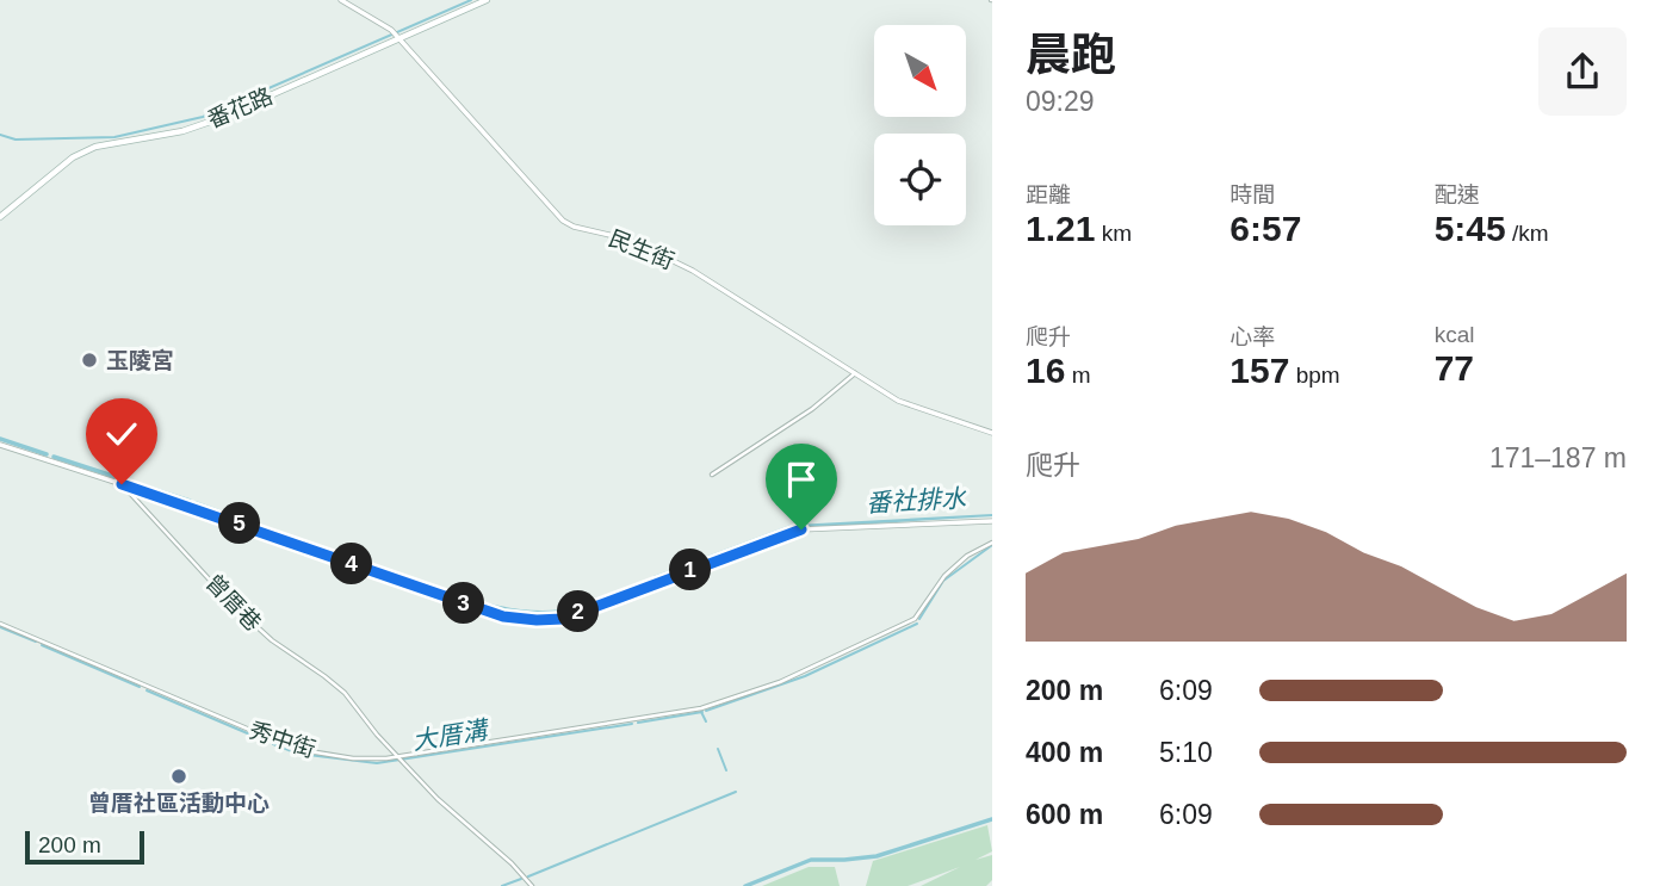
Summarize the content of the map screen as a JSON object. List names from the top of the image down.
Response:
{
  "streets": {
    "main road": ["番花路"],
    "street": ["民生街", "曾厝巷", "秀中街"]
  },
  "crossings": [
    ["番花路", "民生街"],
    ["曾厝巷", "秀中街"]
  ],
  "water": ["番社排水", "大厝溝"],
  "places": ["玉陵宮", "曾厝社區活動中心"],
  "scale_bar": "200 m",
  "north": "bottom right",
  "page": {
    "heading": ["晨跑", "09:29"],
    "stats": [
      ["距離", "1.21 km"],
      ["時間", "6:57"],
      ["配速", "5:45 /km"],
      ["爬升", "16 m"],
      ["心率", "157 bpm"],
      ["kcal", "77"]
    ],
    "chart": ["爬升", "171–187 m"],
    "pins": [
      "5",
      "4",
      "1",
      "3",
      "2"
    ],
    "list": [
      {
        "name": "200 m",
        "note": "6:09"
      },
      {
        "name": "400 m",
        "note": "5:10"
      },
      {
        "name": "600 m",
        "note": "6:09"
      }
    ],
    "scale": "200 m"
  }
}
